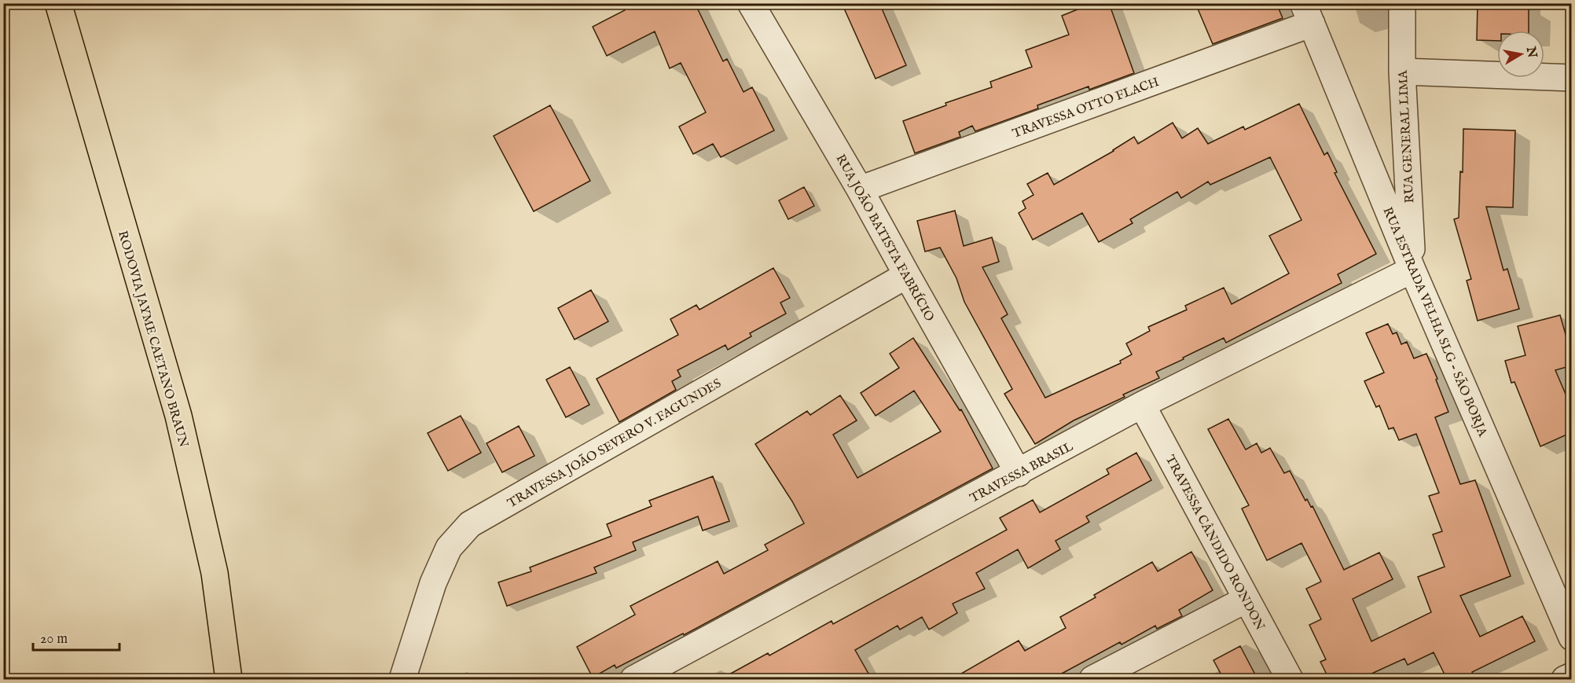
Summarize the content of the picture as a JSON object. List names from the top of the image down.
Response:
{
  "streets": {
    "highway": ["RODOVIA JAYME CAETANO BRAUN"],
    "street": [
      "TRAVESSA OTTO FLACH",
      "RUA GENERAL LIMA",
      "RUA JOÃO BATISTA FABRÍCIO",
      "RUA ESTRADA VELHA SLG - SÃO BORJA",
      "TRAVESSA JOÃO SEVERO V. FAGUNDES",
      "TRAVESSA BRASIL",
      "TRAVESSA CÂNDIDO RONDON"
    ]
  },
  "crossings": [
    ["TRAVESSA OTTO FLACH", "RUA JOÃO BATISTA FABRÍCIO"],
    ["TRAVESSA OTTO FLACH", "RUA ESTRADA VELHA SLG - SÃO BORJA"],
    ["RUA GENERAL LIMA", "RUA ESTRADA VELHA SLG - SÃO BORJA"],
    ["RUA GENERAL LIMA", "TRAVESSA BRASIL"],
    ["RUA JOÃO BATISTA FABRÍCIO", "TRAVESSA JOÃO SEVERO V. FAGUNDES"],
    ["RUA JOÃO BATISTA FABRÍCIO", "TRAVESSA BRASIL"],
    ["RUA ESTRADA VELHA SLG - SÃO BORJA", "TRAVESSA BRASIL"],
    ["TRAVESSA BRASIL", "TRAVESSA CÂNDIDO RONDON"]
  ],
  "scale_bar": "20 m",
  "north": "right"
}
